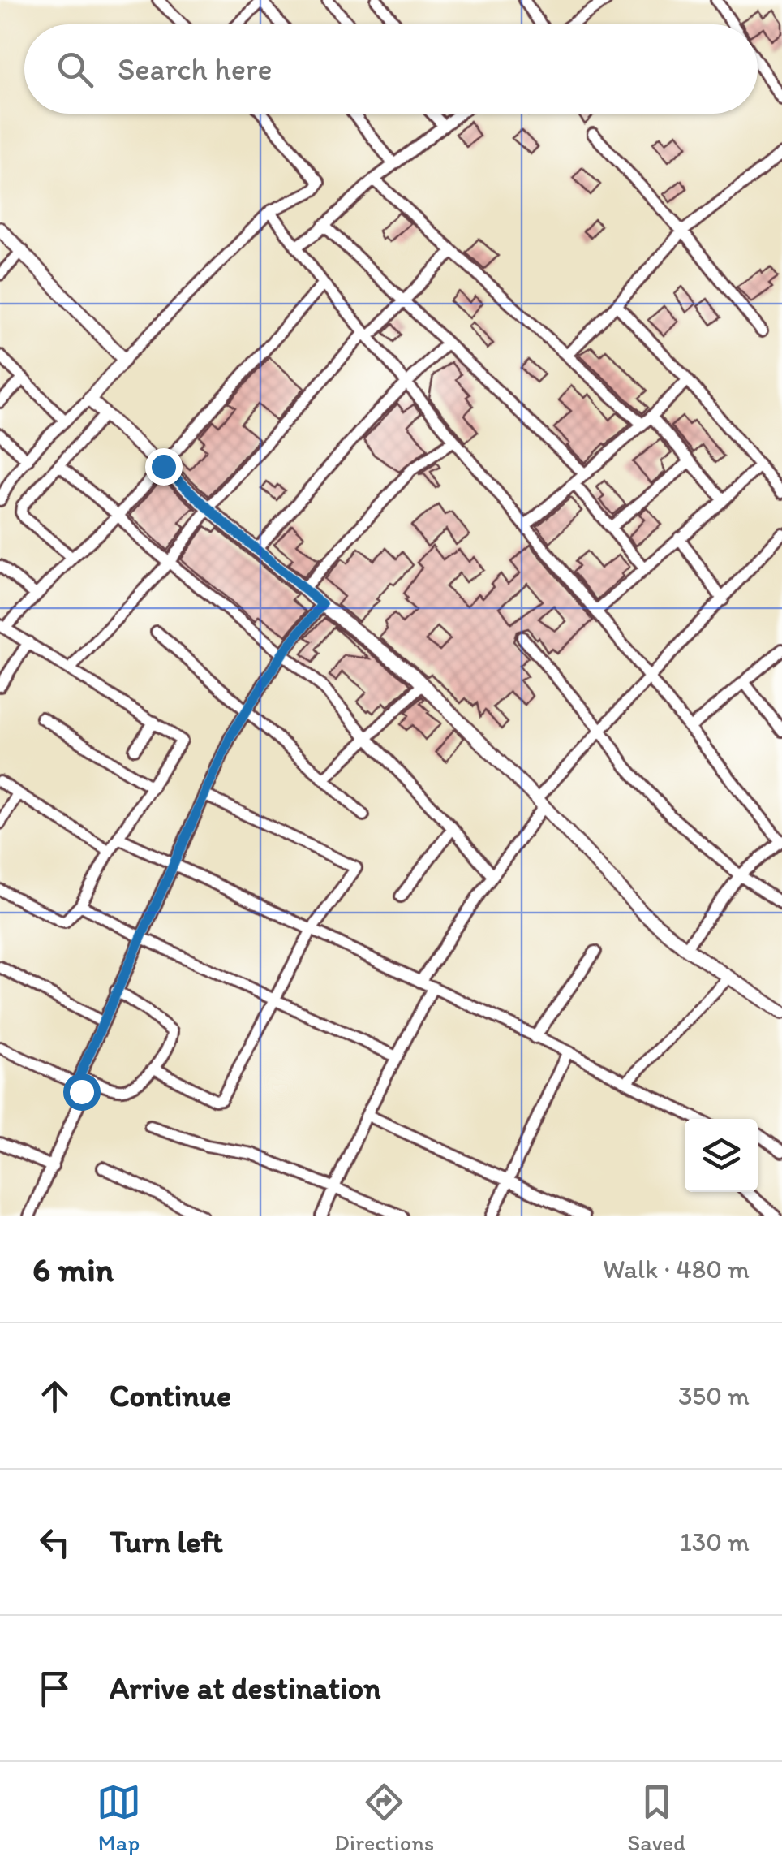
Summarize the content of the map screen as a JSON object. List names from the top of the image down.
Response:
{
  "page": {
    "search": "Search here",
    "heading": ["6 min", "Walk · 480 m"],
    "list": [
      ["Continue", "350 m"],
      ["Turn left", "130 m"],
      "Arrive at destination"
    ],
    "nav": ["Map", "Directions", "Saved"]
  }
}
